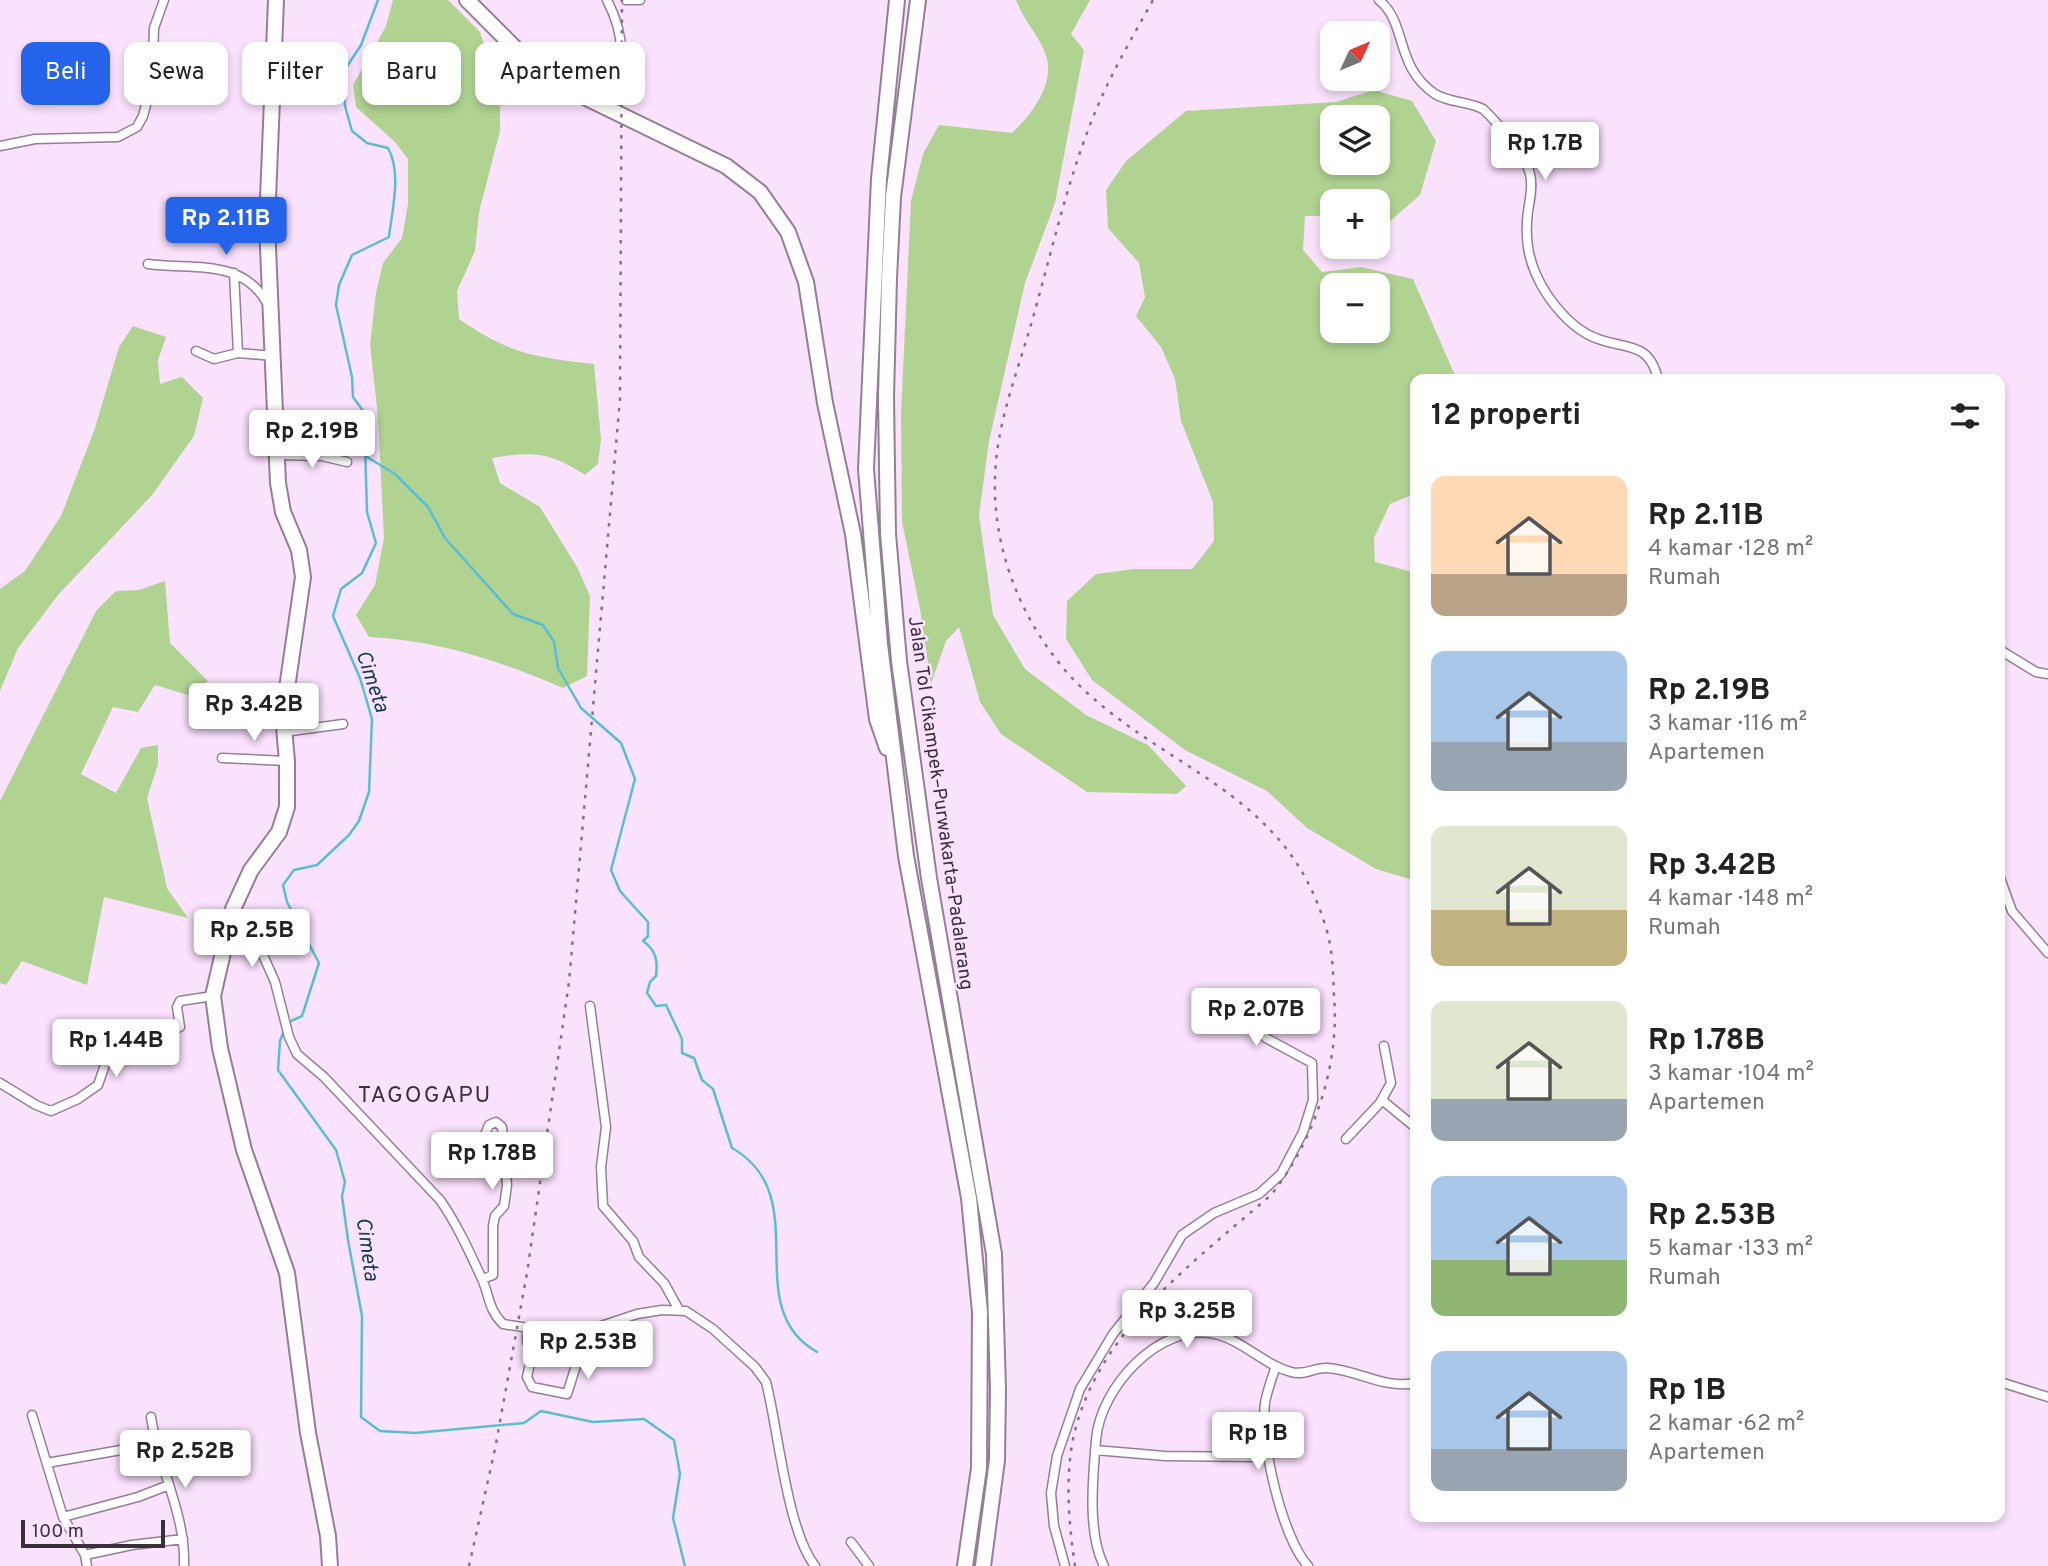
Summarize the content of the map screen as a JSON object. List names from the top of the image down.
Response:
{
  "streets": {
    "highway": ["Jalan Tol Cikampek–Purwakarta–Padalarang"]
  },
  "districts": ["TAGOGAPU"],
  "water": ["Cimeta"],
  "scale_bar": "100 m",
  "north": "top right",
  "page": {
    "map_buttons": ["+", "−"],
    "chip": [
      "Beli",
      "Sewa",
      "Filter",
      "Baru",
      "Apartemen"
    ],
    "price": [
      "Rp 1.7B",
      "Rp 2.11B",
      "Rp 2.19B",
      "Rp 3.42B",
      "Rp 2.5B",
      "Rp 2.07B",
      "Rp 1.44B",
      "Rp 1.78B",
      "Rp 3.25B",
      "Rp 2.53B",
      "Rp 1B",
      "Rp 2.52B"
    ],
    "heading": "12 properti",
    "list": [
      {
        "name": "Rp 2.11B",
        "note": "4 kamar · 128 m² · Rumah"
      },
      {
        "name": "Rp 2.19B",
        "note": "3 kamar · 116 m² · Apartemen"
      },
      {
        "name": "Rp 3.42B",
        "note": "4 kamar · 148 m² · Rumah"
      },
      {
        "name": "Rp 1.78B",
        "note": "3 kamar · 104 m² · Apartemen"
      },
      {
        "name": "Rp 2.53B",
        "note": "5 kamar · 133 m² · Rumah"
      },
      {
        "name": "Rp 1B",
        "note": "2 kamar · 62 m² · Apartemen"
      }
    ],
    "scale": "100 m"
  }
}
